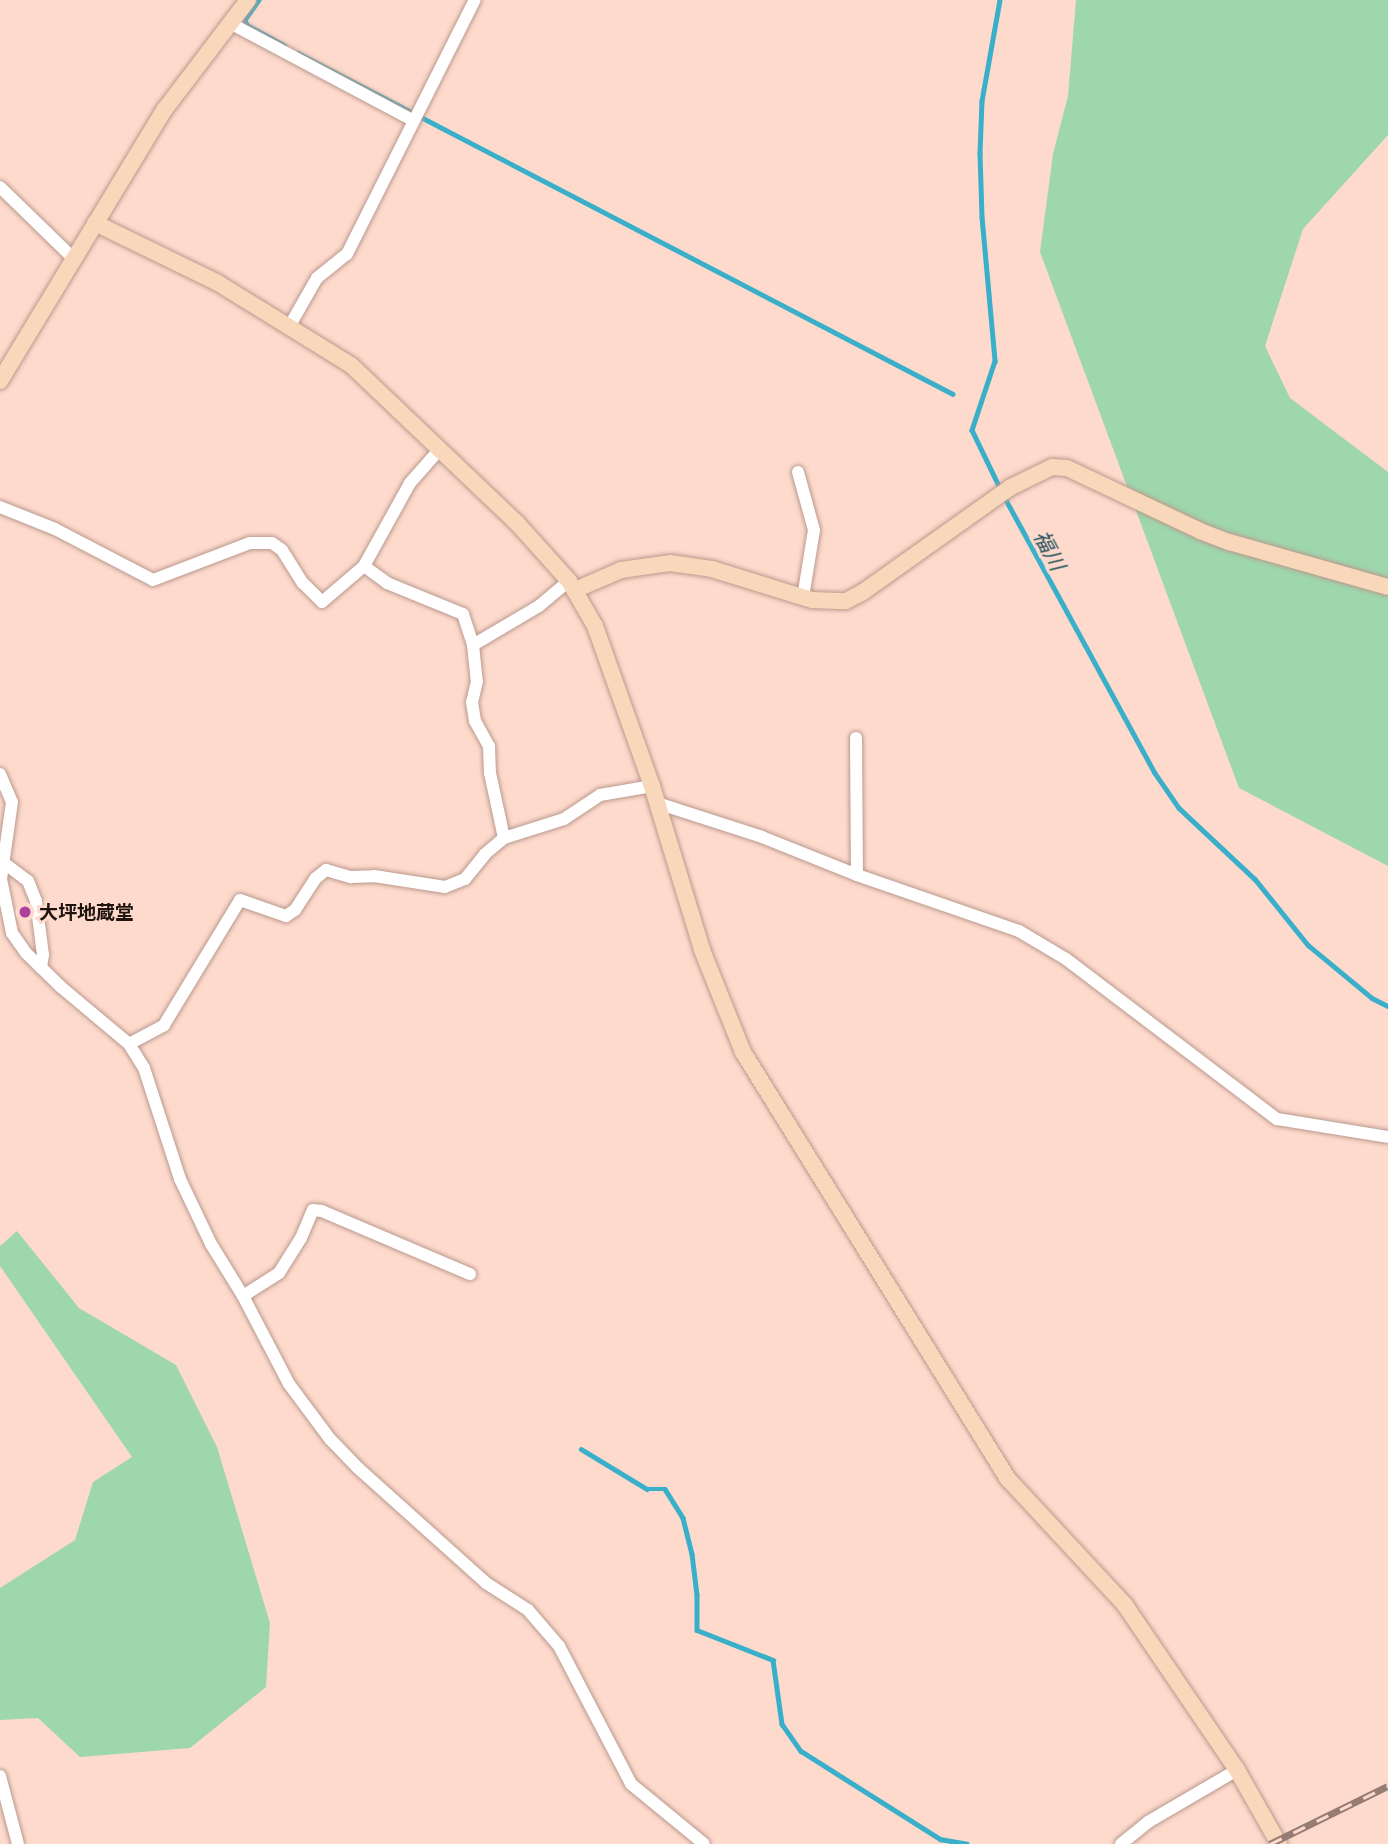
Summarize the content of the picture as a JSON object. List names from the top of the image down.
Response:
{
  "water": ["福川"],
  "places": ["大坪地蔵堂"]
}
